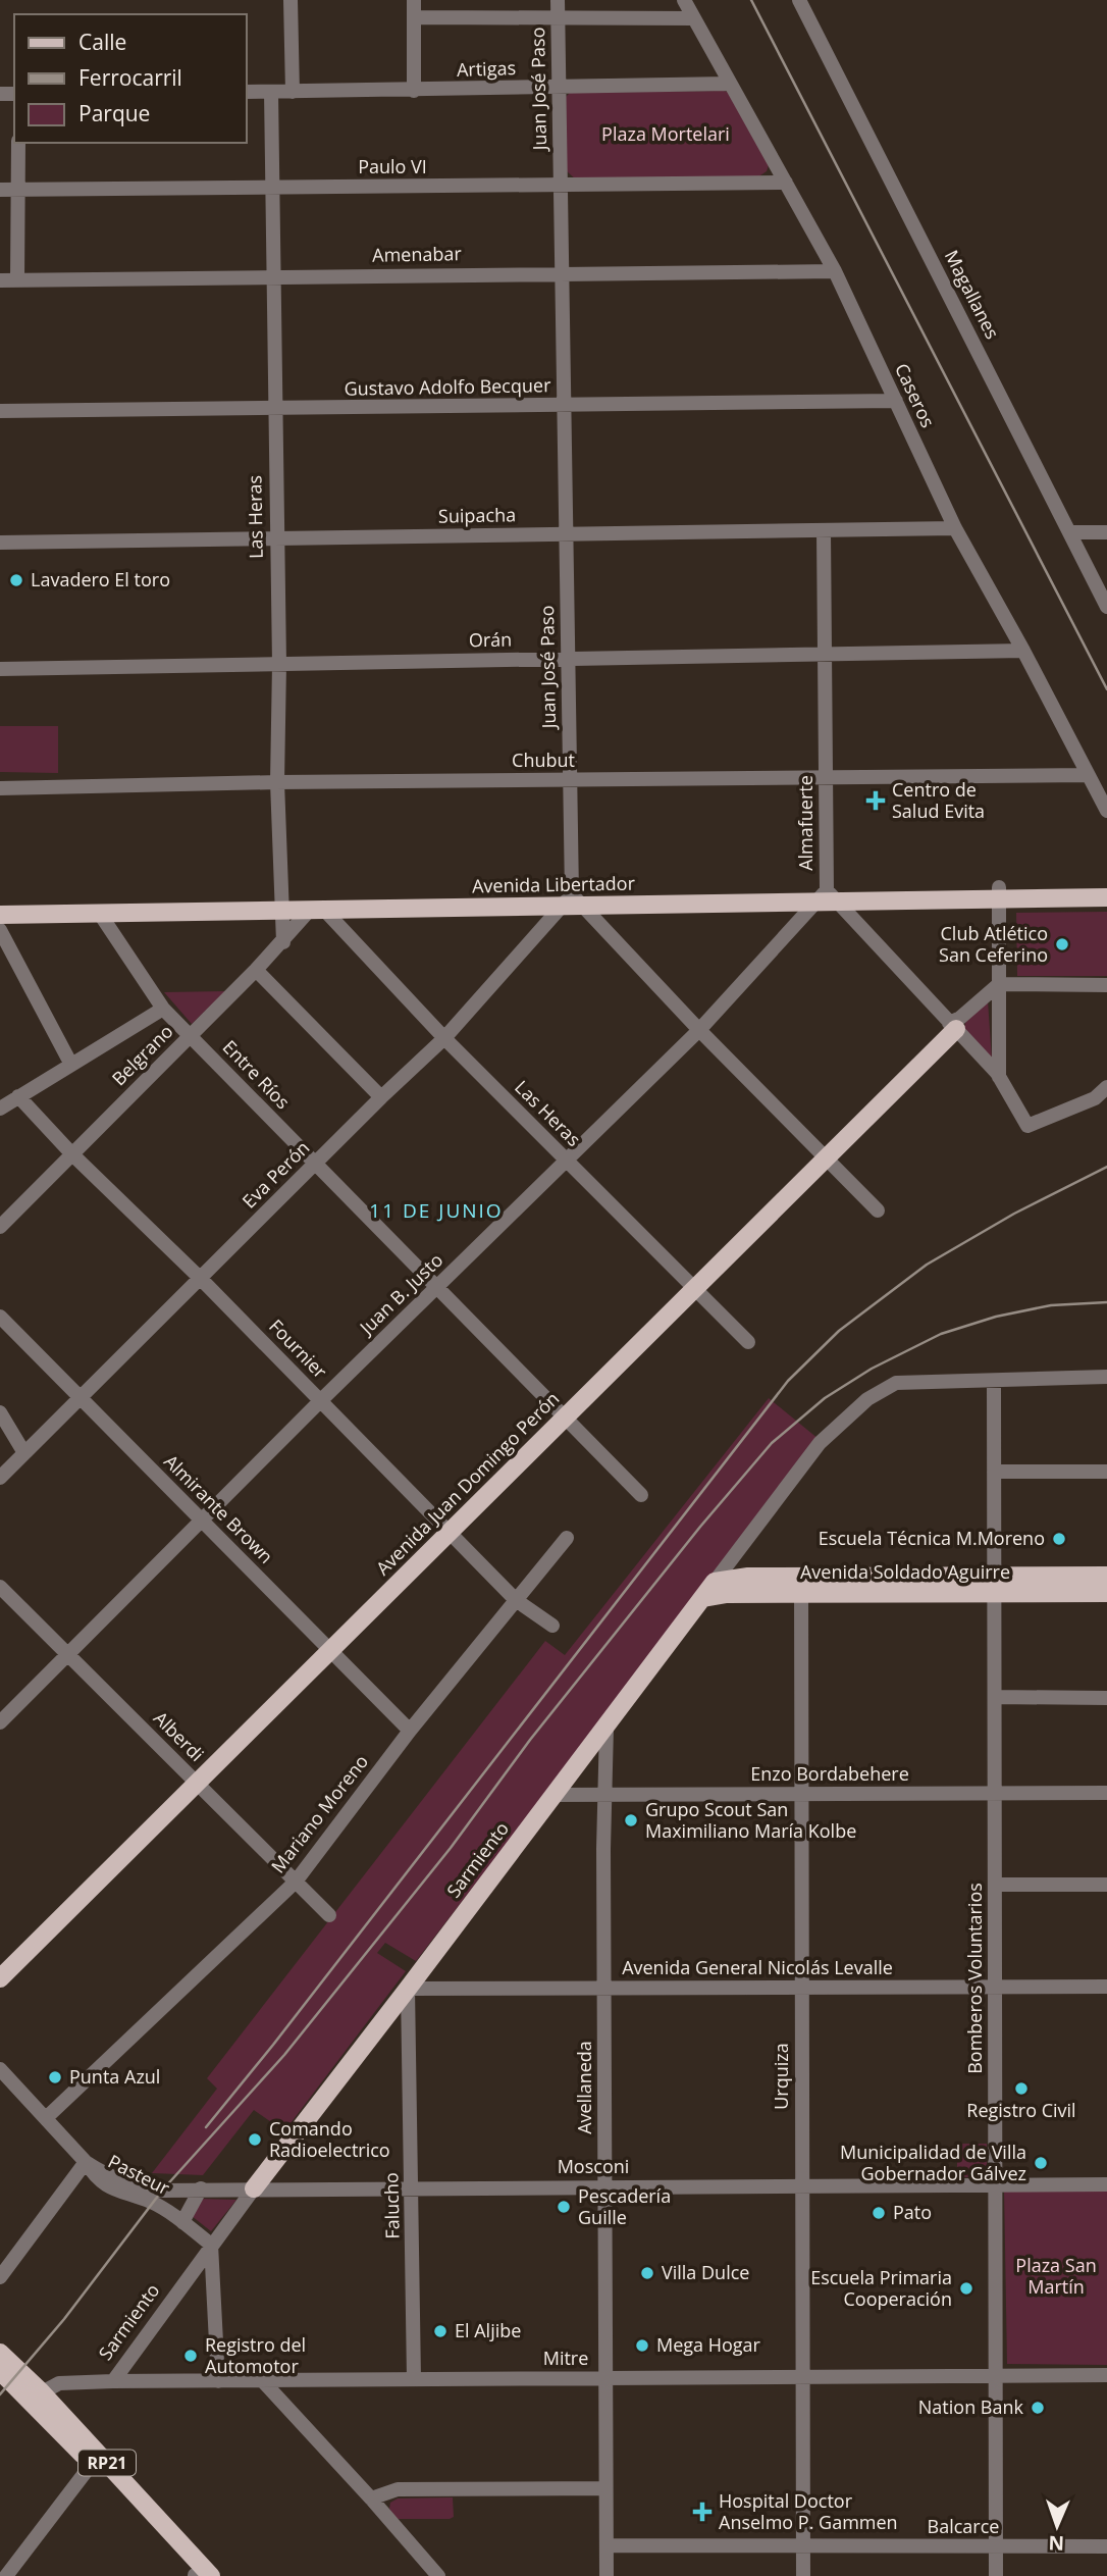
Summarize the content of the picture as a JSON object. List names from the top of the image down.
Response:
{
  "streets": {
    "main road": [
      "Avenida Libertador",
      "Avenida Juan Domingo Perón",
      "Avenida Soldado Aguirre",
      "Sarmiento",
      "RP21"
    ],
    "street": [
      "Artigas",
      "Juan José Paso",
      "Paulo VI",
      "Amenabar",
      "Magallanes",
      "Gustavo Adolfo Becquer",
      "Caseros",
      "Suipacha",
      "Las Heras",
      "Orán",
      "Chubut",
      "Almafuerte",
      "Belgrano",
      "Entre Ríos",
      "Eva Perón",
      "Juan B. Justo",
      "Fournier",
      "Almirante Brown",
      "Alberdi",
      "Enzo Bordabehere",
      "Mariano Moreno",
      "Avenida General Nicolás Levalle",
      "Bomberos Voluntarios",
      "Urquiza",
      "Avellaneda",
      "Mosconi",
      "Pasteur",
      "Falucho",
      "Mitre",
      "Balcarce"
    ]
  },
  "crossings": [
    ["Artigas", "Juan José Paso"],
    ["Artigas", "Caseros"],
    ["Artigas", "Las Heras"],
    ["Juan José Paso", "Paulo VI"],
    ["Juan José Paso", "Amenabar"],
    ["Juan José Paso", "Gustavo Adolfo Becquer"],
    ["Juan José Paso", "Suipacha"],
    ["Juan José Paso", "Orán"],
    ["Juan José Paso", "Chubut"],
    ["Juan José Paso", "Avenida Libertador"],
    ["Juan José Paso", "Eva Perón"],
    ["Paulo VI", "Caseros"],
    ["Paulo VI", "Las Heras"],
    ["Amenabar", "Caseros"],
    ["Amenabar", "Las Heras"],
    ["Gustavo Adolfo Becquer", "Caseros"],
    ["Gustavo Adolfo Becquer", "Las Heras"],
    ["Caseros", "Suipacha"],
    ["Caseros", "Orán"],
    ["Caseros", "Chubut"],
    ["Suipacha", "Las Heras"],
    ["Suipacha", "Almafuerte"],
    ["Las Heras", "Orán"],
    ["Las Heras", "Chubut"],
    ["Las Heras", "Avenida Libertador"],
    ["Las Heras", "Belgrano"],
    ["Las Heras", "Eva Perón"],
    ["Las Heras", "Juan B. Justo"],
    ["Las Heras", "Avenida Juan Domingo Perón"],
    ["Orán", "Almafuerte"],
    ["Chubut", "Almafuerte"],
    ["Almafuerte", "Avenida Libertador"],
    ["Almafuerte", "Juan B. Justo"],
    ["Avenida Libertador", "Belgrano"],
    ["Avenida Libertador", "Entre Ríos"],
    ["Avenida Libertador", "Eva Perón"],
    ["Avenida Libertador", "Juan B. Justo"],
    ["Belgrano", "Entre Ríos"],
    ["Belgrano", "Fournier"],
    ["Entre Ríos", "Eva Perón"],
    ["Entre Ríos", "Juan B. Justo"],
    ["Entre Ríos", "Avenida Juan Domingo Perón"],
    ["Eva Perón", "Fournier"],
    ["Eva Perón", "Almirante Brown"],
    ["Juan B. Justo", "Fournier"],
    ["Juan B. Justo", "Almirante Brown"],
    ["Juan B. Justo", "Alberdi"],
    ["Fournier", "Avenida Juan Domingo Perón"],
    ["Fournier", "Mariano Moreno"],
    ["Avenida Juan Domingo Perón", "Almirante Brown"],
    ["Avenida Juan Domingo Perón", "Alberdi"],
    ["Almirante Brown", "Mariano Moreno"],
    ["Avenida Soldado Aguirre", "Sarmiento"],
    ["Avenida Soldado Aguirre", "Bomberos Voluntarios"],
    ["Avenida Soldado Aguirre", "Urquiza"],
    ["Alberdi", "Mariano Moreno"],
    ["Enzo Bordabehere", "Sarmiento"],
    ["Enzo Bordabehere", "Bomberos Voluntarios"],
    ["Enzo Bordabehere", "Urquiza"],
    ["Enzo Bordabehere", "Avellaneda"],
    ["Mariano Moreno", "Pasteur"],
    ["Sarmiento", "Avenida General Nicolás Levalle"],
    ["Sarmiento", "Bomberos Voluntarios"],
    ["Sarmiento", "Avellaneda"],
    ["Sarmiento", "Mosconi"],
    ["Sarmiento", "Pasteur"],
    ["Sarmiento", "Falucho"],
    ["Sarmiento", "Mitre"],
    ["Avenida General Nicolás Levalle", "Bomberos Voluntarios"],
    ["Avenida General Nicolás Levalle", "Urquiza"],
    ["Avenida General Nicolás Levalle", "Avellaneda"],
    ["Avenida General Nicolás Levalle", "Falucho"],
    ["Bomberos Voluntarios", "Mosconi"],
    ["Bomberos Voluntarios", "Mitre"],
    ["Bomberos Voluntarios", "Balcarce"],
    ["Urquiza", "Mosconi"],
    ["Urquiza", "Mitre"],
    ["Urquiza", "Balcarce"],
    ["Avellaneda", "Mosconi"],
    ["Avellaneda", "Mitre"],
    ["Avellaneda", "Balcarce"],
    ["Mosconi", "Pasteur"],
    ["Mosconi", "Falucho"],
    ["Falucho", "Mitre"],
    ["Mitre", "RP21"]
  ],
  "districts": ["11 DE JUNIO"],
  "parks": ["Plaza Mortelari", "Plaza San Martín"],
  "places": {
    "other": [
      "Lavadero El toro",
      "Club Atlético San Ceferino",
      "Escuela Técnica M.Moreno",
      "Grupo Scout San Maximiliano María Kolbe",
      "Punta Azul",
      "Registro Civil",
      "Comando Radioelectrico",
      "Municipalidad de Villa Gobernador Gálvez",
      "Pescadería Guille",
      "Pato",
      "Villa Dulce",
      "Escuela Primaria Cooperación",
      "El Aljibe",
      "Mega Hogar",
      "Registro del Automotor",
      "Nation Bank"
    ],
    "health": ["Centro de Salud Evita", "Hospital Doctor Anselmo P. Gammen"]
  },
  "legend": ["Calle", "Ferrocarril", "Parque"],
  "north": "bottom"
}
